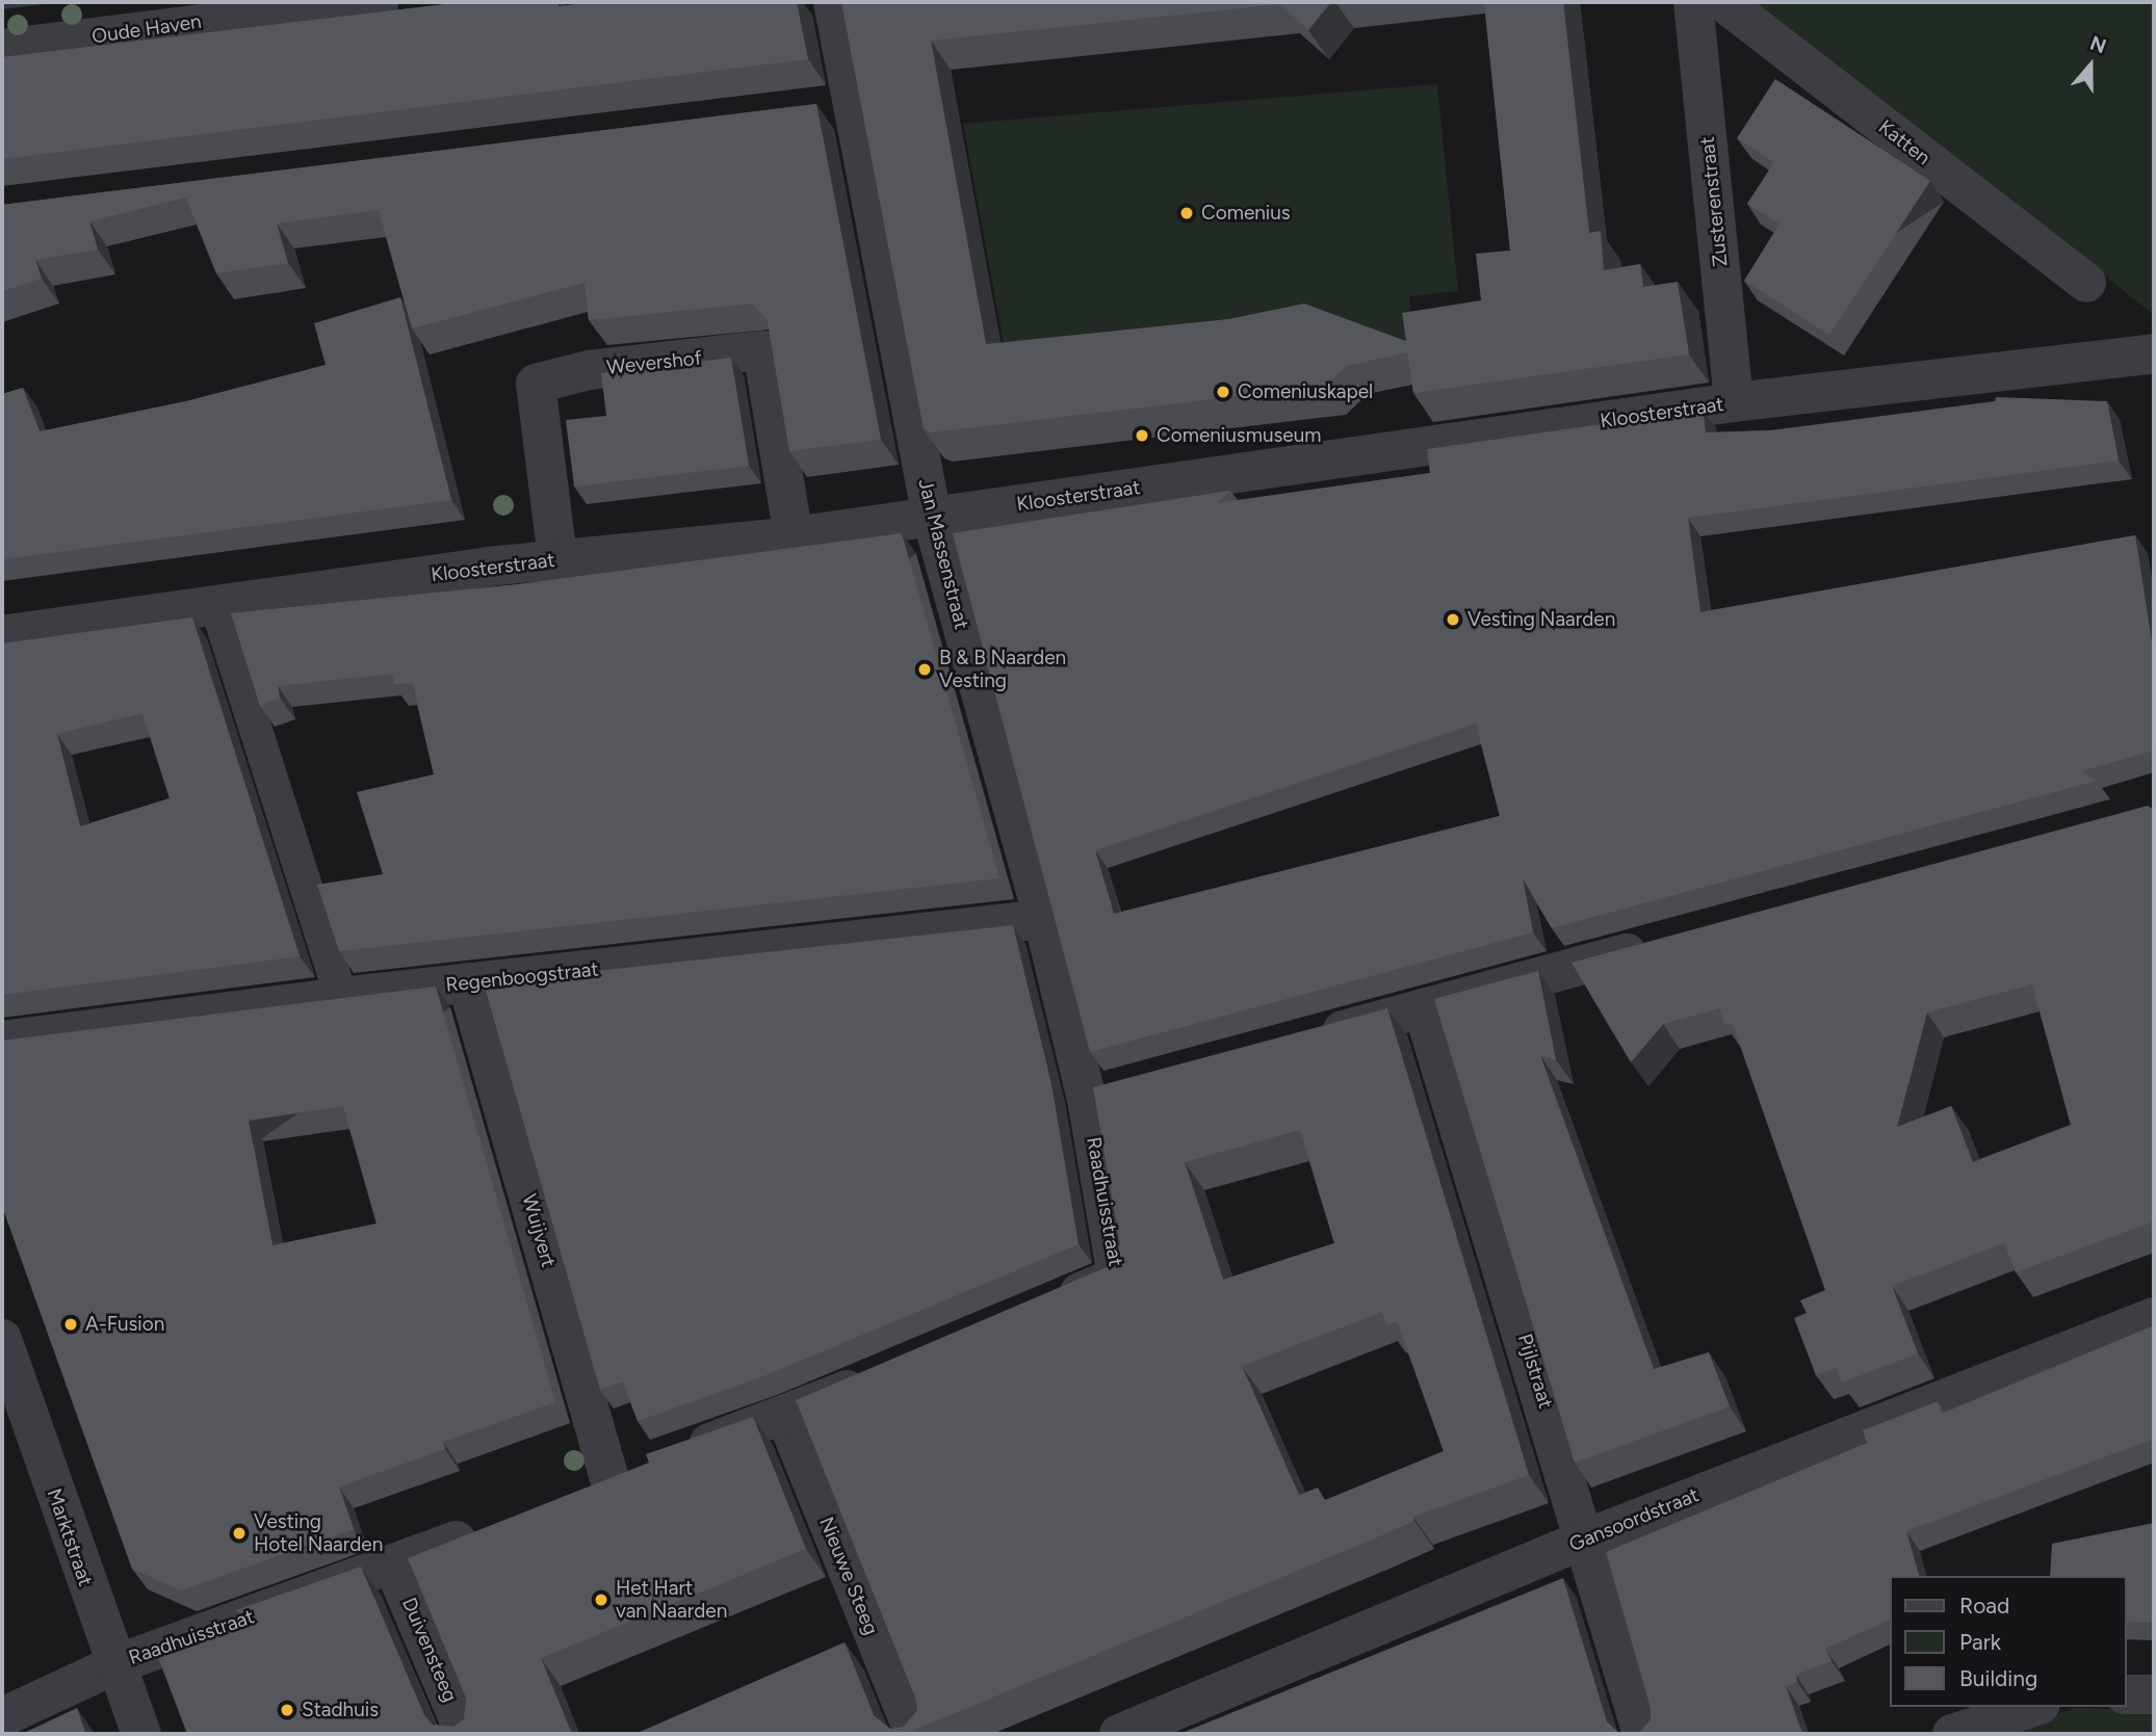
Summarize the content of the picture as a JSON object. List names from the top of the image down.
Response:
{
  "streets": {
    "street": [
      "Oude Haven",
      "Katten",
      "Zusterenstraat",
      "Wevershof",
      "Kloosterstraat",
      "Jan Massenstraat",
      "Regenboogstraat",
      "Raadhuisstraat",
      "Wuijvert",
      "Pijlstraat",
      "Gansoordstraat",
      "Marktstraat",
      "Nieuwe Steeg",
      "Duivensteeg"
    ]
  },
  "crossings": [
    ["Zusterenstraat", "Kloosterstraat"],
    ["Wevershof", "Kloosterstraat"],
    ["Kloosterstraat", "Jan Massenstraat"],
    ["Jan Massenstraat", "Regenboogstraat"],
    ["Jan Massenstraat", "Raadhuisstraat"],
    ["Regenboogstraat", "Wuijvert"],
    ["Raadhuisstraat", "Marktstraat"],
    ["Raadhuisstraat", "Duivensteeg"],
    ["Pijlstraat", "Gansoordstraat"]
  ],
  "places": [
    "Comenius",
    "Comeniuskapel",
    "Comeniusmuseum",
    "Vesting Naarden",
    "B & B Naarden Vesting",
    "A-Fusion",
    "Vesting Hotel Naarden",
    "Het Hart van Naarden",
    "Stadhuis"
  ],
  "legend": ["Road", "Park", "Building"],
  "north": "top"
}
